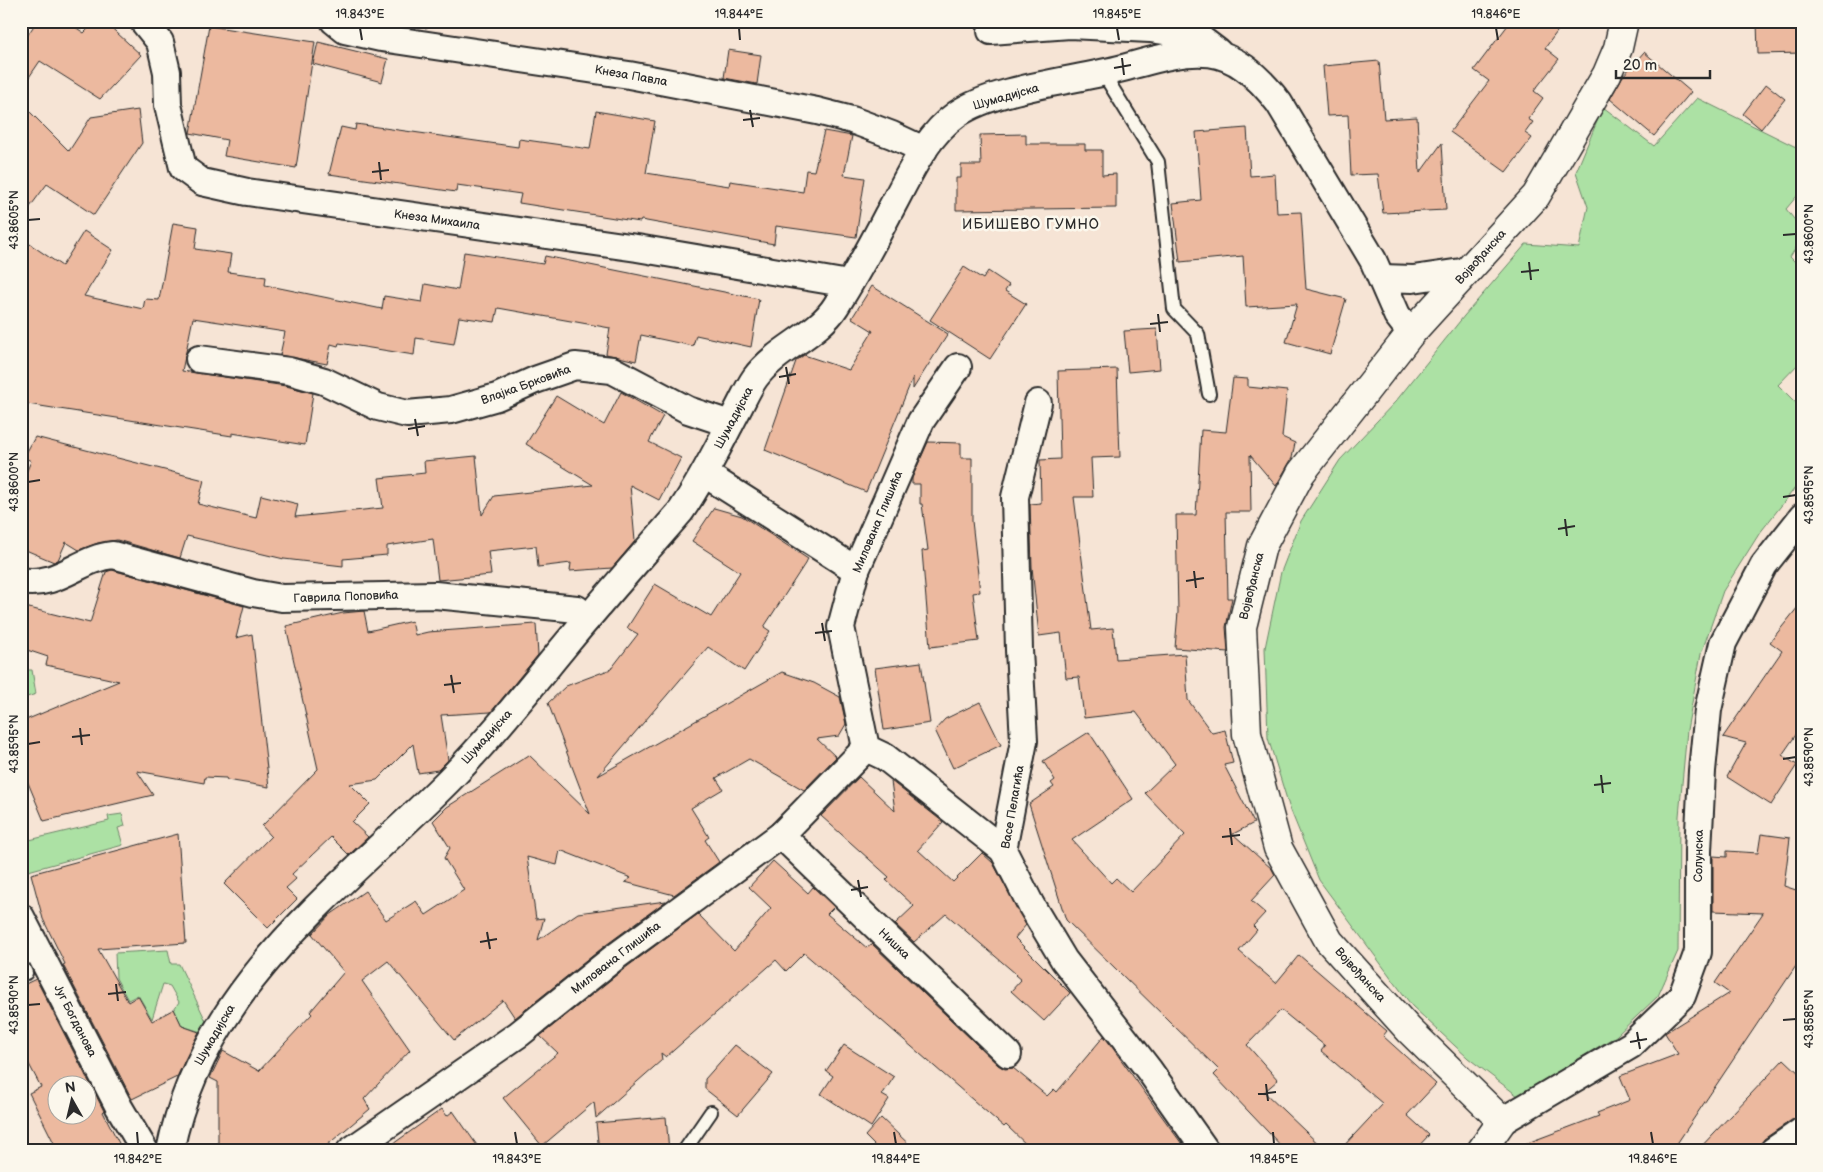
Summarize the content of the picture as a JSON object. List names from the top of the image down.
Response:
{
  "streets": {
    "street": [
      "Кнеза Павла",
      "Шумадијска",
      "Кнеза Михаила",
      "Војвођанска",
      "Влајка Брковића",
      "Милована Глишића",
      "Гаврила Поповића",
      "Васе Пелагића",
      "Солунска",
      "Нишка",
      "Југ Богданова"
    ]
  },
  "crossings": [
    ["Кнеза Павла", "Шумадијска"],
    ["Шумадијска", "Кнеза Михаила"],
    ["Шумадијска", "Војвођанска"],
    ["Шумадијска", "Влајка Брковића"],
    ["Шумадијска", "Гаврила Поповића"],
    ["Војвођанска", "Солунска"],
    ["Милована Глишића", "Нишка"]
  ],
  "districts": ["ИБИШЕВО ГУМНО"],
  "scale_bar": "20 m",
  "north": "top",
  "coordinates": [
    "19.843°E",
    "19.844°E",
    "19.845°E",
    "19.846°E",
    "43.8605°N",
    "43.8600°N",
    "43.8595°N",
    "43.8590°N",
    "43.8585°N",
    "19.842°E"
  ]
}
